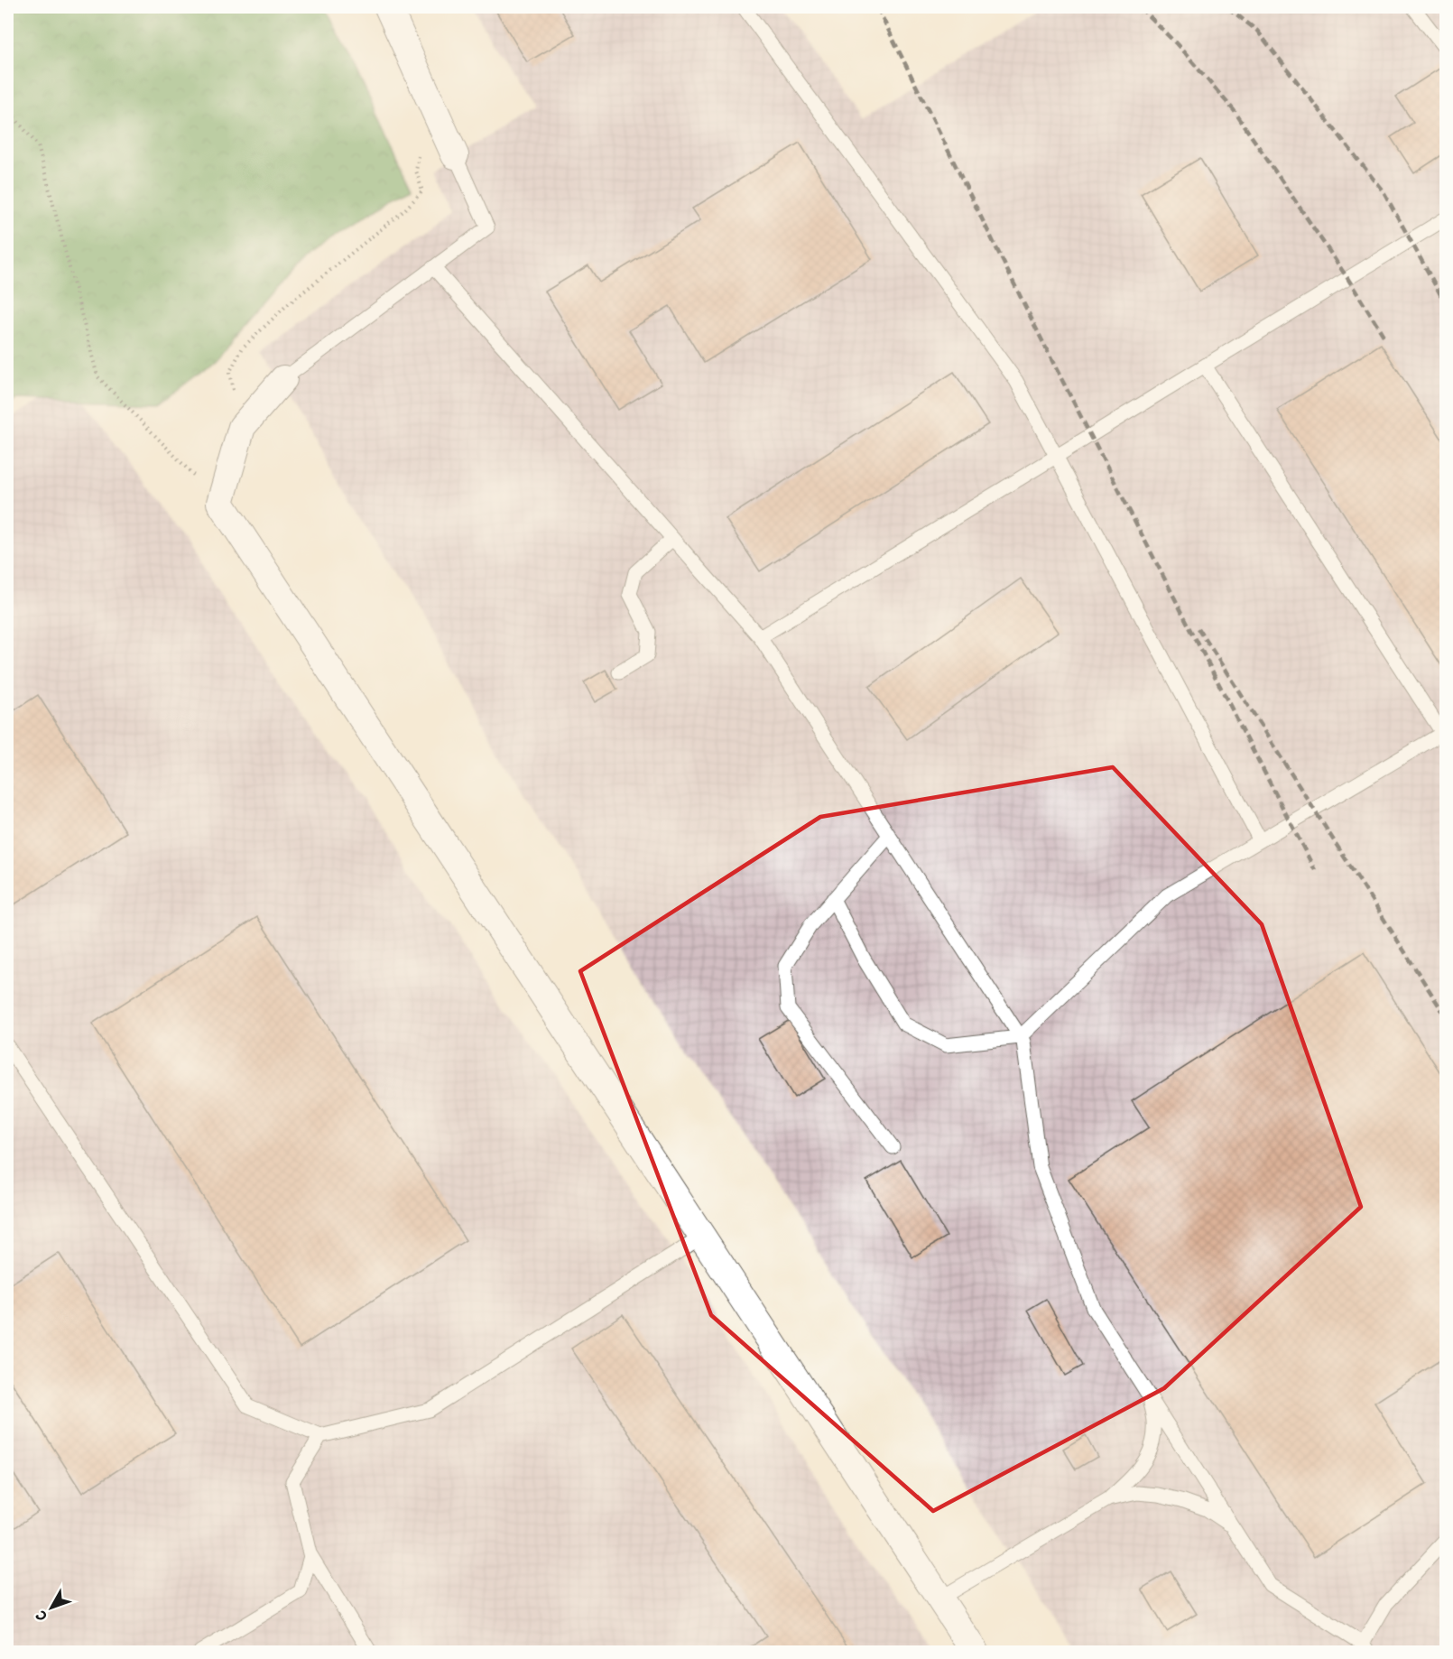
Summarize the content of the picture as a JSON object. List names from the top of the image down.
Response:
{
  "north": "bottom left"
}
